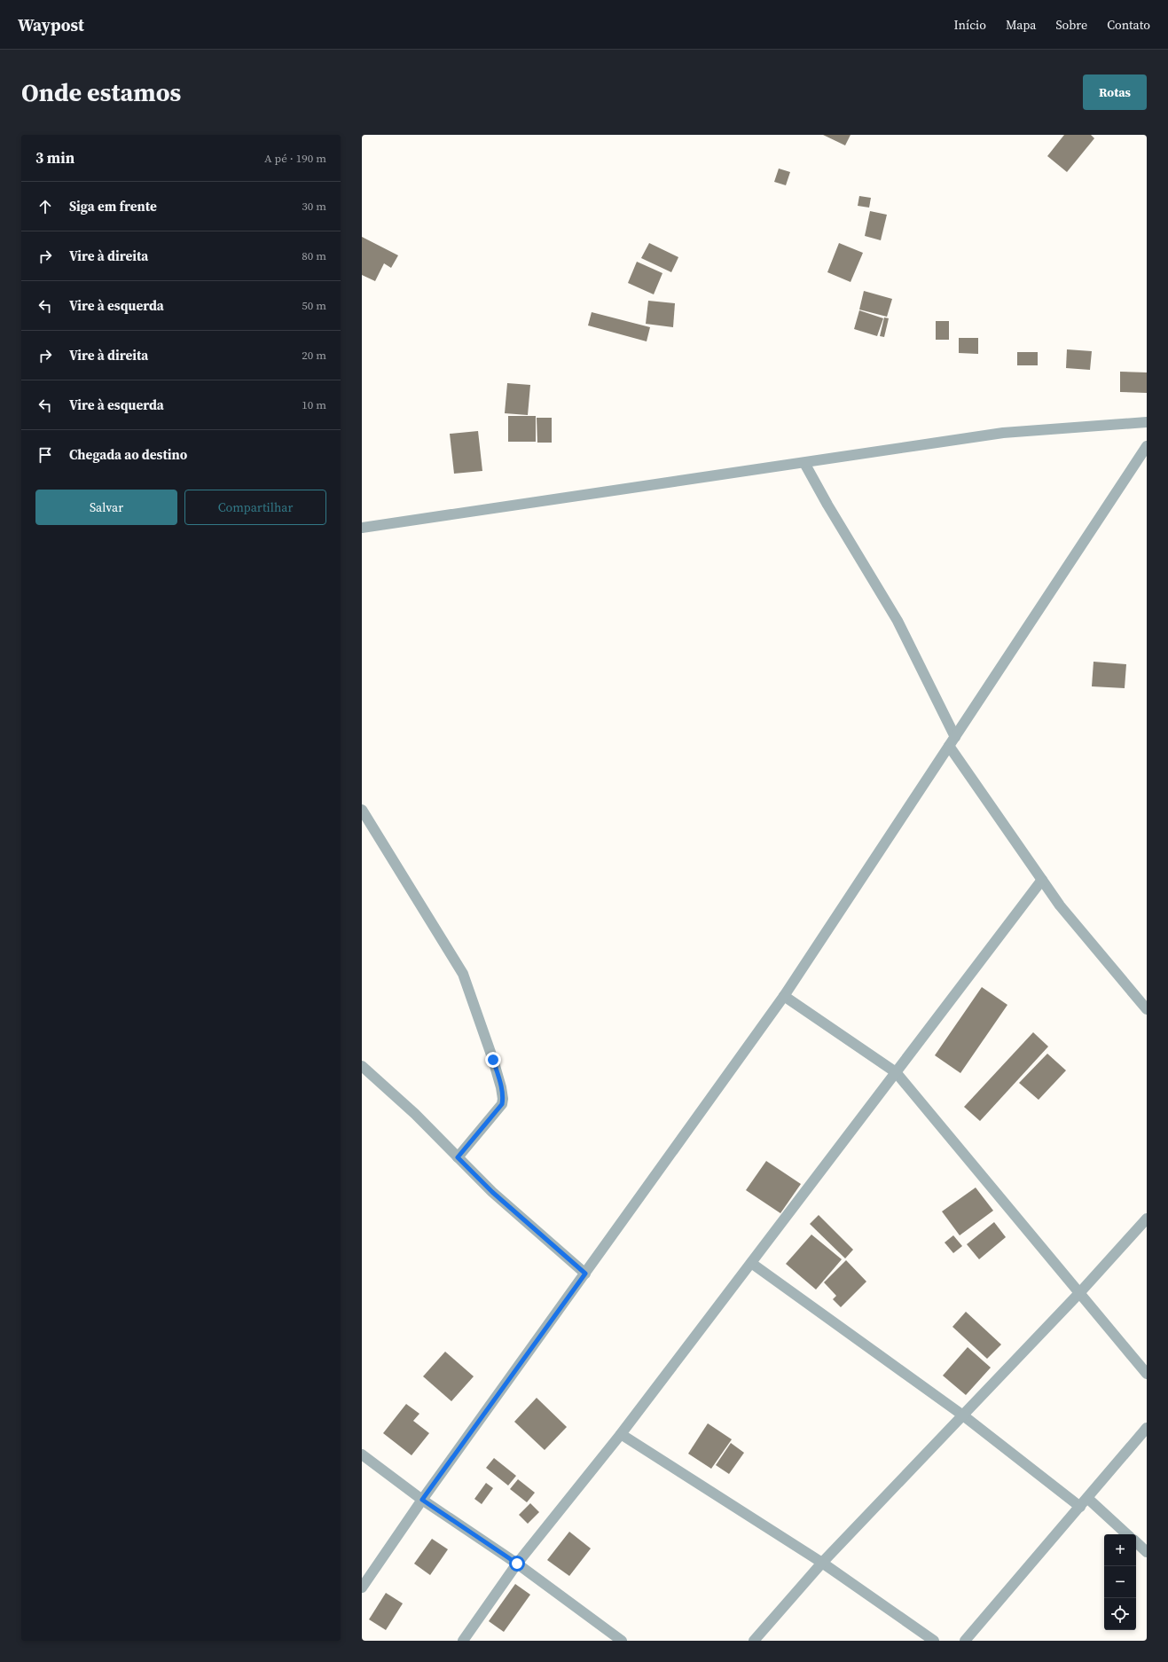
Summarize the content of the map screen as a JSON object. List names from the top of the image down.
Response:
{
  "page": {
    "header": "Waypost",
    "nav": [
      "Início",
      "Mapa",
      "Sobre",
      "Contato"
    ],
    "buttons": [
      "Rotas",
      ["Salvar", "Compartilhar"]
    ],
    "title": "Onde estamos",
    "heading": ["3 min", "A pé · 190 m"],
    "list": [
      ["Siga em frente", "30 m"],
      ["Vire à direita", "80 m"],
      ["Vire à esquerda", "50 m"],
      ["Vire à direita", "20 m"],
      ["Vire à esquerda", "10 m"],
      "Chegada ao destino"
    ],
    "map_buttons": ["+", "−"]
  }
}
